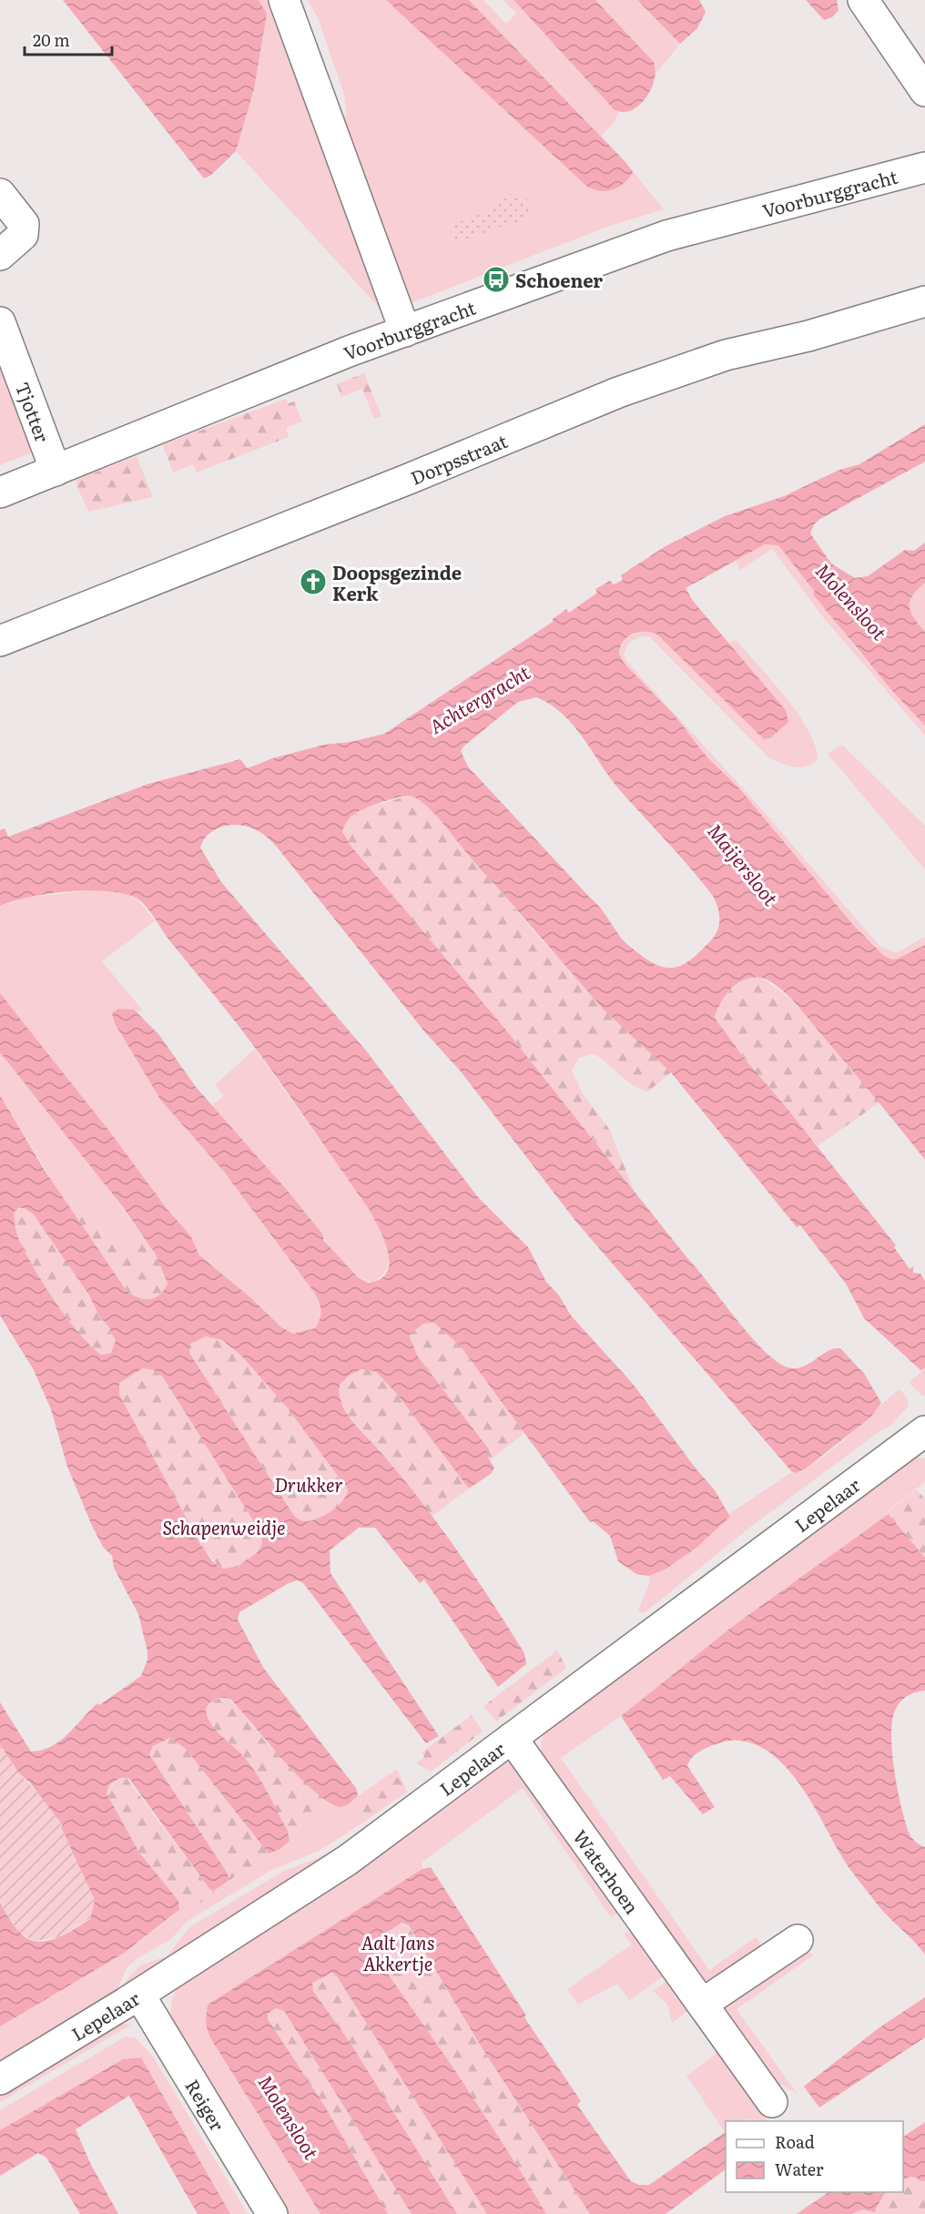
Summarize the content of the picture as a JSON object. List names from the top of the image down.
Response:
{
  "streets": {
    "street": [
      "Voorburggracht",
      "Tjotter",
      "Dorpsstraat",
      "Lepelaar",
      "Waterhoen",
      "Reiger"
    ]
  },
  "crossings": [
    ["Voorburggracht", "Tjotter"],
    ["Lepelaar", "Waterhoen"],
    ["Lepelaar", "Reiger"]
  ],
  "water": ["Molensloot", "Achtergracht", "Maijersloot"],
  "parks": ["Drukker", "Schapenweidje", "Aalt Jans Akkertje"],
  "places": {
    "bus stop": ["Schoener"],
    "church": ["Doopsgezinde Kerk"]
  },
  "legend": ["Road", "Water"],
  "scale_bar": "20 m"
}
